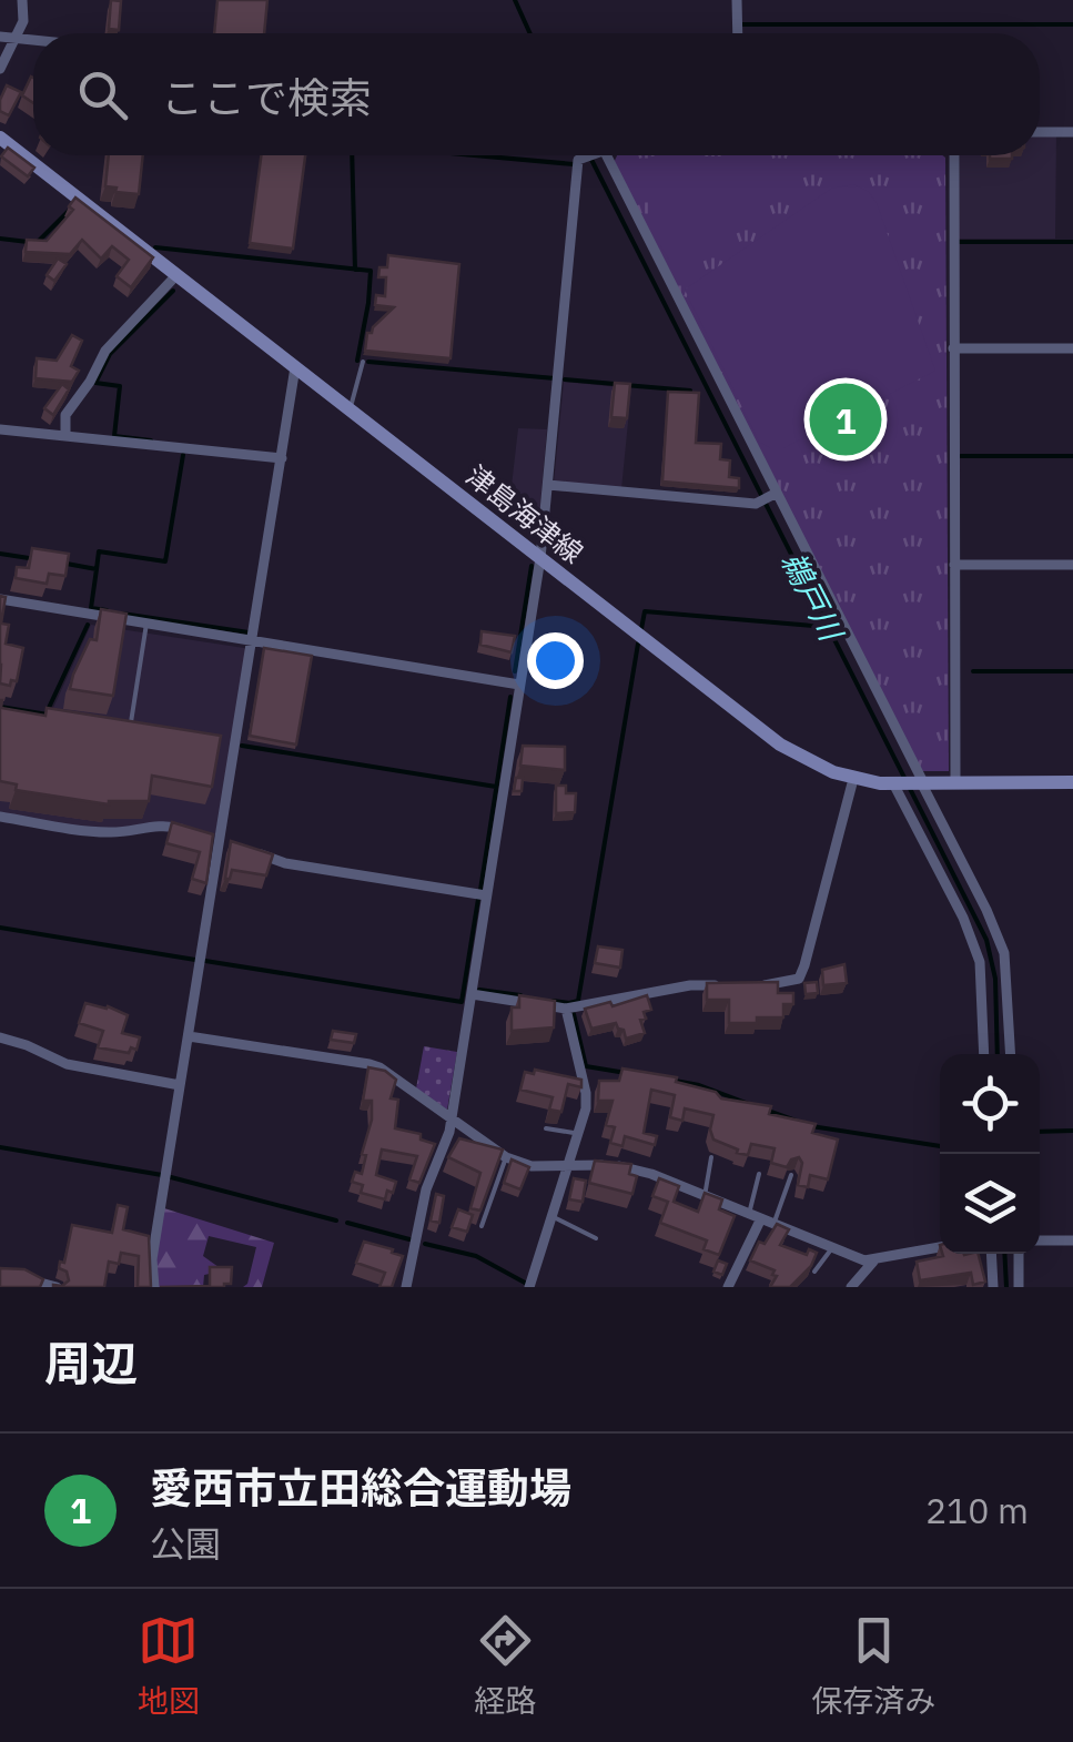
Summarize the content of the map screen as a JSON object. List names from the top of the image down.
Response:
{
  "streets": {
    "main road": ["津島海津線"]
  },
  "water": ["鵜戸川"],
  "page": {
    "search": "ここで検索",
    "pins": "1",
    "heading": "周辺",
    "list": [
      {
        "mark": "1",
        "name": "愛西市立田総合運動場",
        "note": "公園",
        "value": "210 m"
      }
    ],
    "nav": ["地図", "経路", "保存済み"]
  }
}
